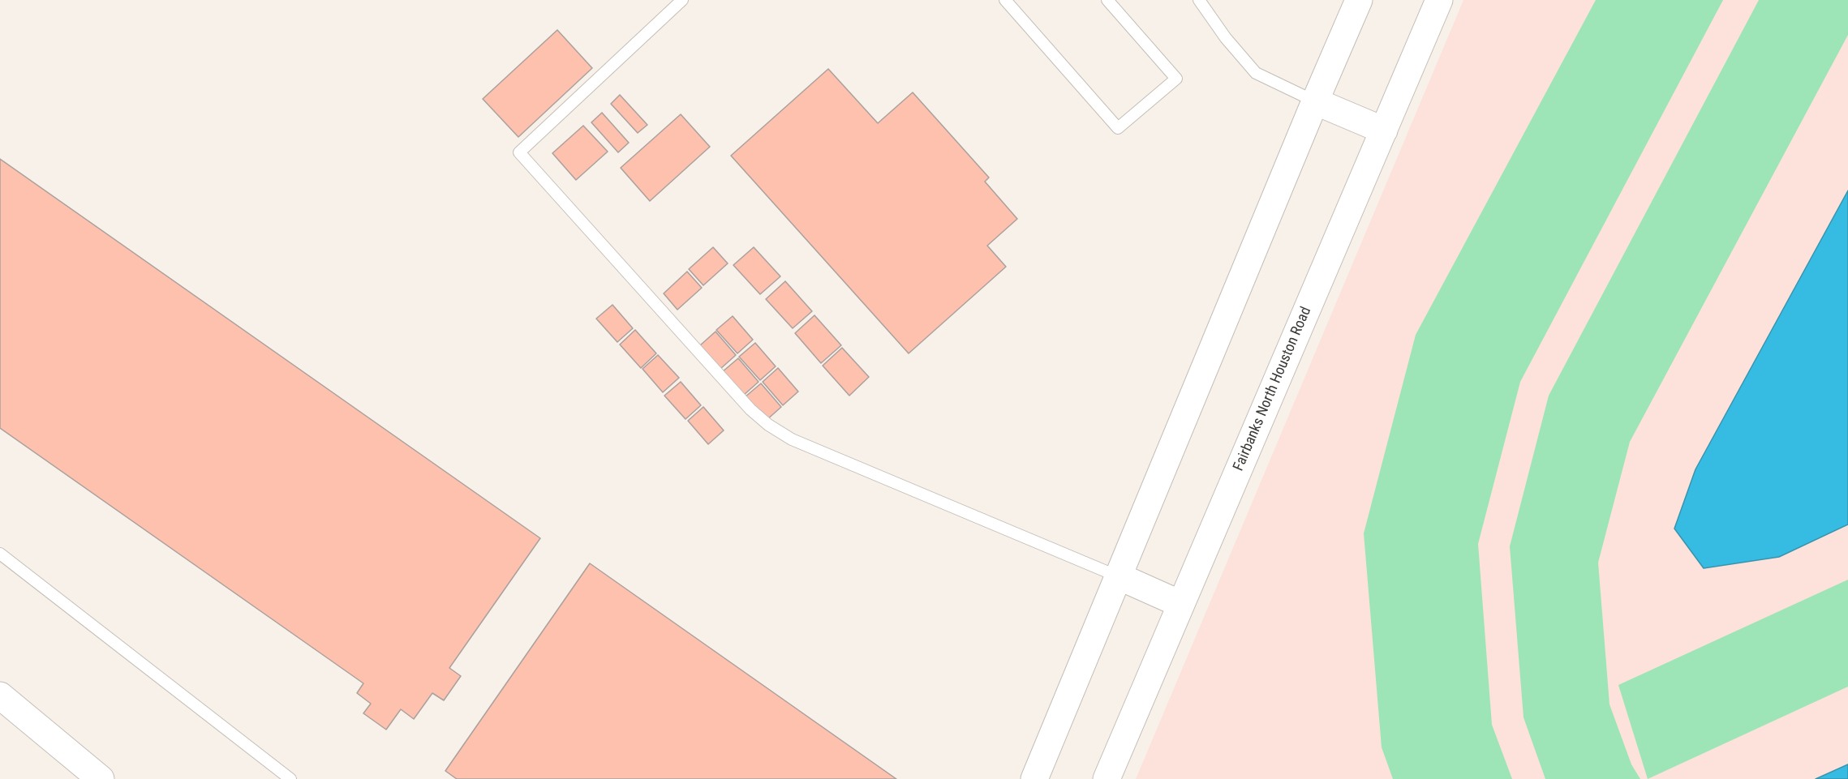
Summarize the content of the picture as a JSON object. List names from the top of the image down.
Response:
{
  "streets": {
    "main road": ["Fairbanks North Houston Road"]
  }
}
